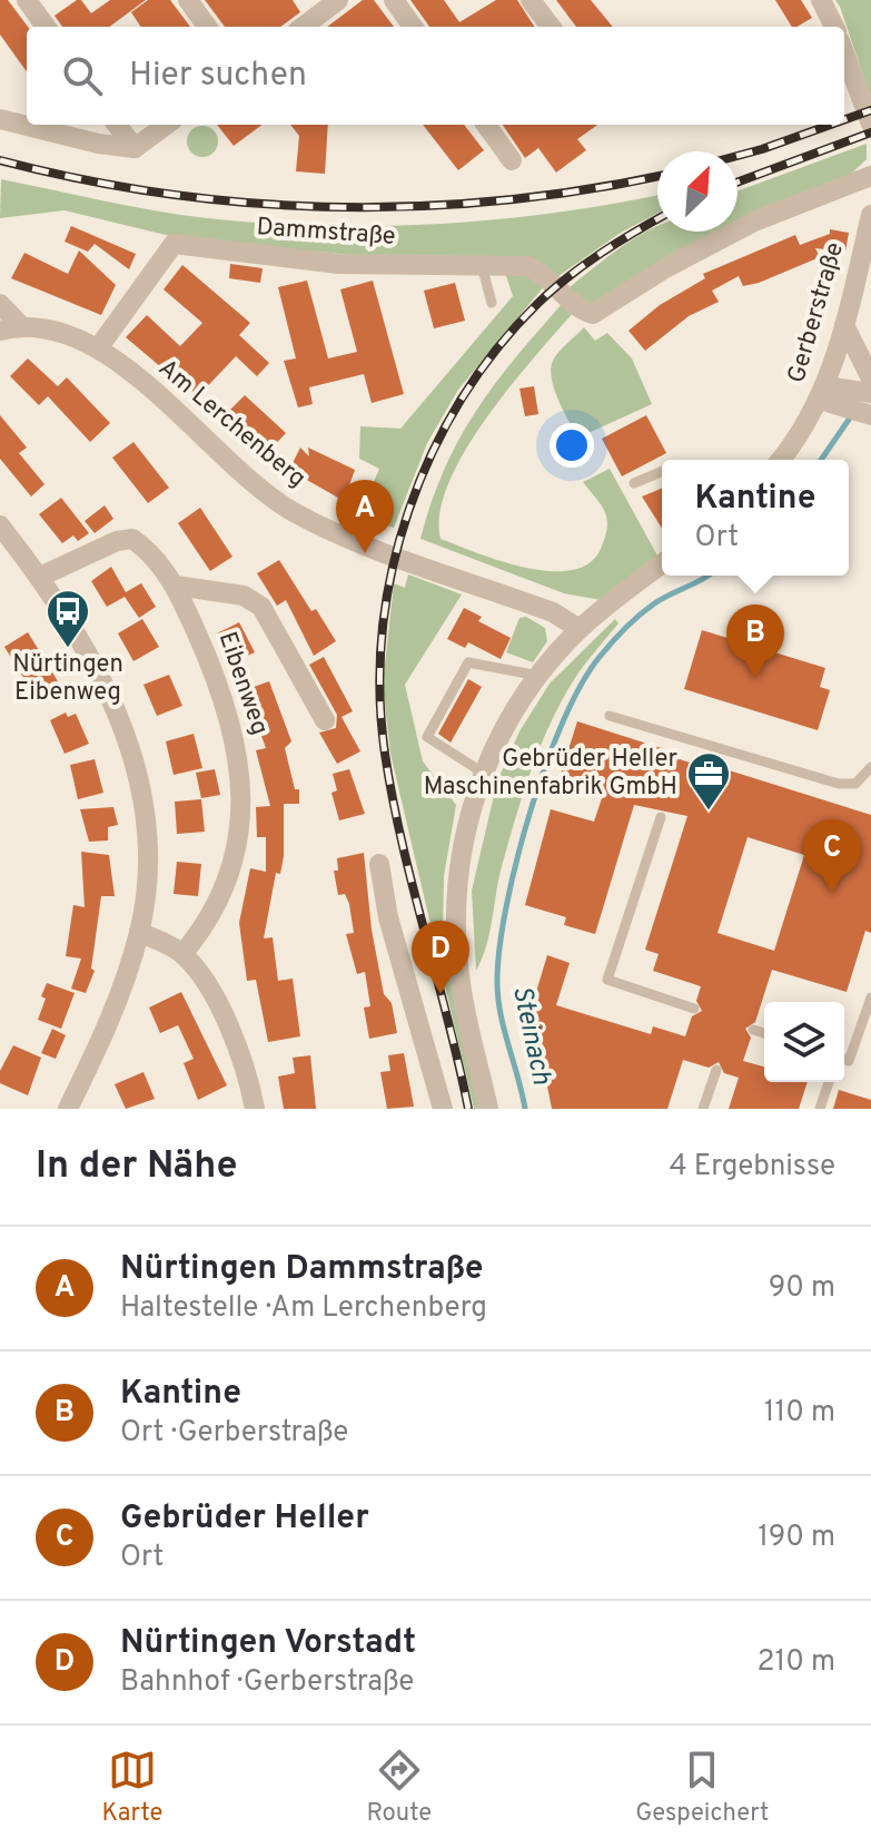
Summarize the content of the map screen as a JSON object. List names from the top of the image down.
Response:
{
  "streets": {
    "street": [
      "Dammstraße",
      "Gerberstraße",
      "Am Lerchenberg",
      "Eibenweg"
    ]
  },
  "crossings": [
    ["Dammstraße", "Am Lerchenberg"]
  ],
  "water": ["Steinach"],
  "places": {
    "bus stop": ["Nürtingen Eibenweg"],
    "office": ["Gebrüder Heller Maschinenfabrik GmbH"]
  },
  "north": "top right",
  "page": {
    "search": "Hier suchen",
    "popup": ["Kantine", "Ort"],
    "pins": [
      "A",
      "B",
      "C",
      "D"
    ],
    "heading": ["In der Nähe", "4 Ergebnisse"],
    "list": [
      {
        "mark": "A",
        "name": "Nürtingen Dammstraße",
        "note": "Haltestelle · Am Lerchenberg",
        "value": "90 m"
      },
      {
        "mark": "B",
        "name": "Kantine",
        "note": "Ort · Gerberstraße",
        "value": "110 m"
      },
      {
        "mark": "C",
        "name": "Gebrüder Heller",
        "note": "Ort",
        "value": "190 m"
      },
      {
        "mark": "D",
        "name": "Nürtingen Vorstadt",
        "note": "Bahnhof · Gerberstraße",
        "value": "210 m"
      }
    ],
    "nav": ["Karte", "Route", "Gespeichert"]
  }
}
